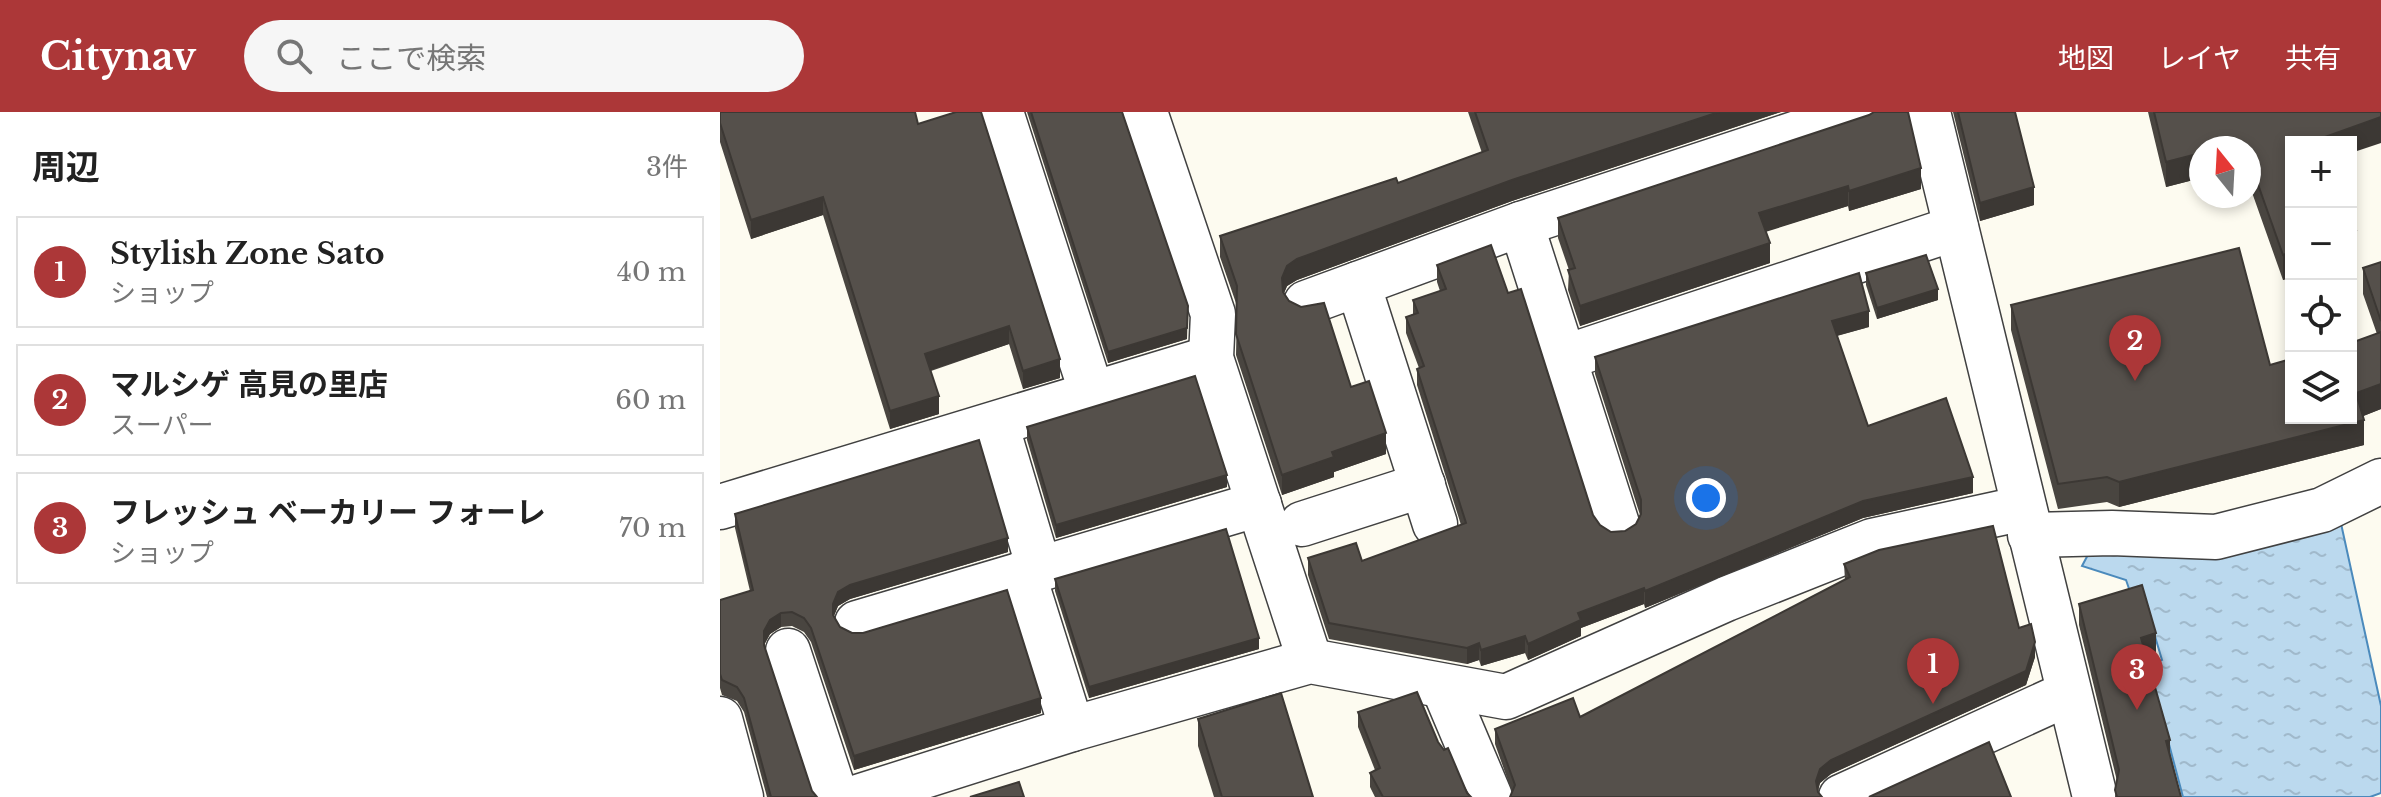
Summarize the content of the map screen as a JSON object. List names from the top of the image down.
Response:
{
  "north": "top",
  "page": {
    "header": "Citynav",
    "search": "ここで検索",
    "nav": ["地図", "レイヤ", "共有"],
    "heading": ["周辺", "3件"],
    "map_buttons": ["+", "−"],
    "list": [
      {
        "mark": "1",
        "name": "Stylish Zone Sato",
        "note": "ショップ",
        "value": "40 m"
      },
      {
        "mark": "2",
        "name": "マルシゲ 高見の里店",
        "note": "スーパー",
        "value": "60 m"
      },
      {
        "mark": "3",
        "name": "フレッシュ ベーカリー フォーレ",
        "note": "ショップ",
        "value": "70 m"
      }
    ],
    "pins": ["2", "1", "3"]
  }
}
